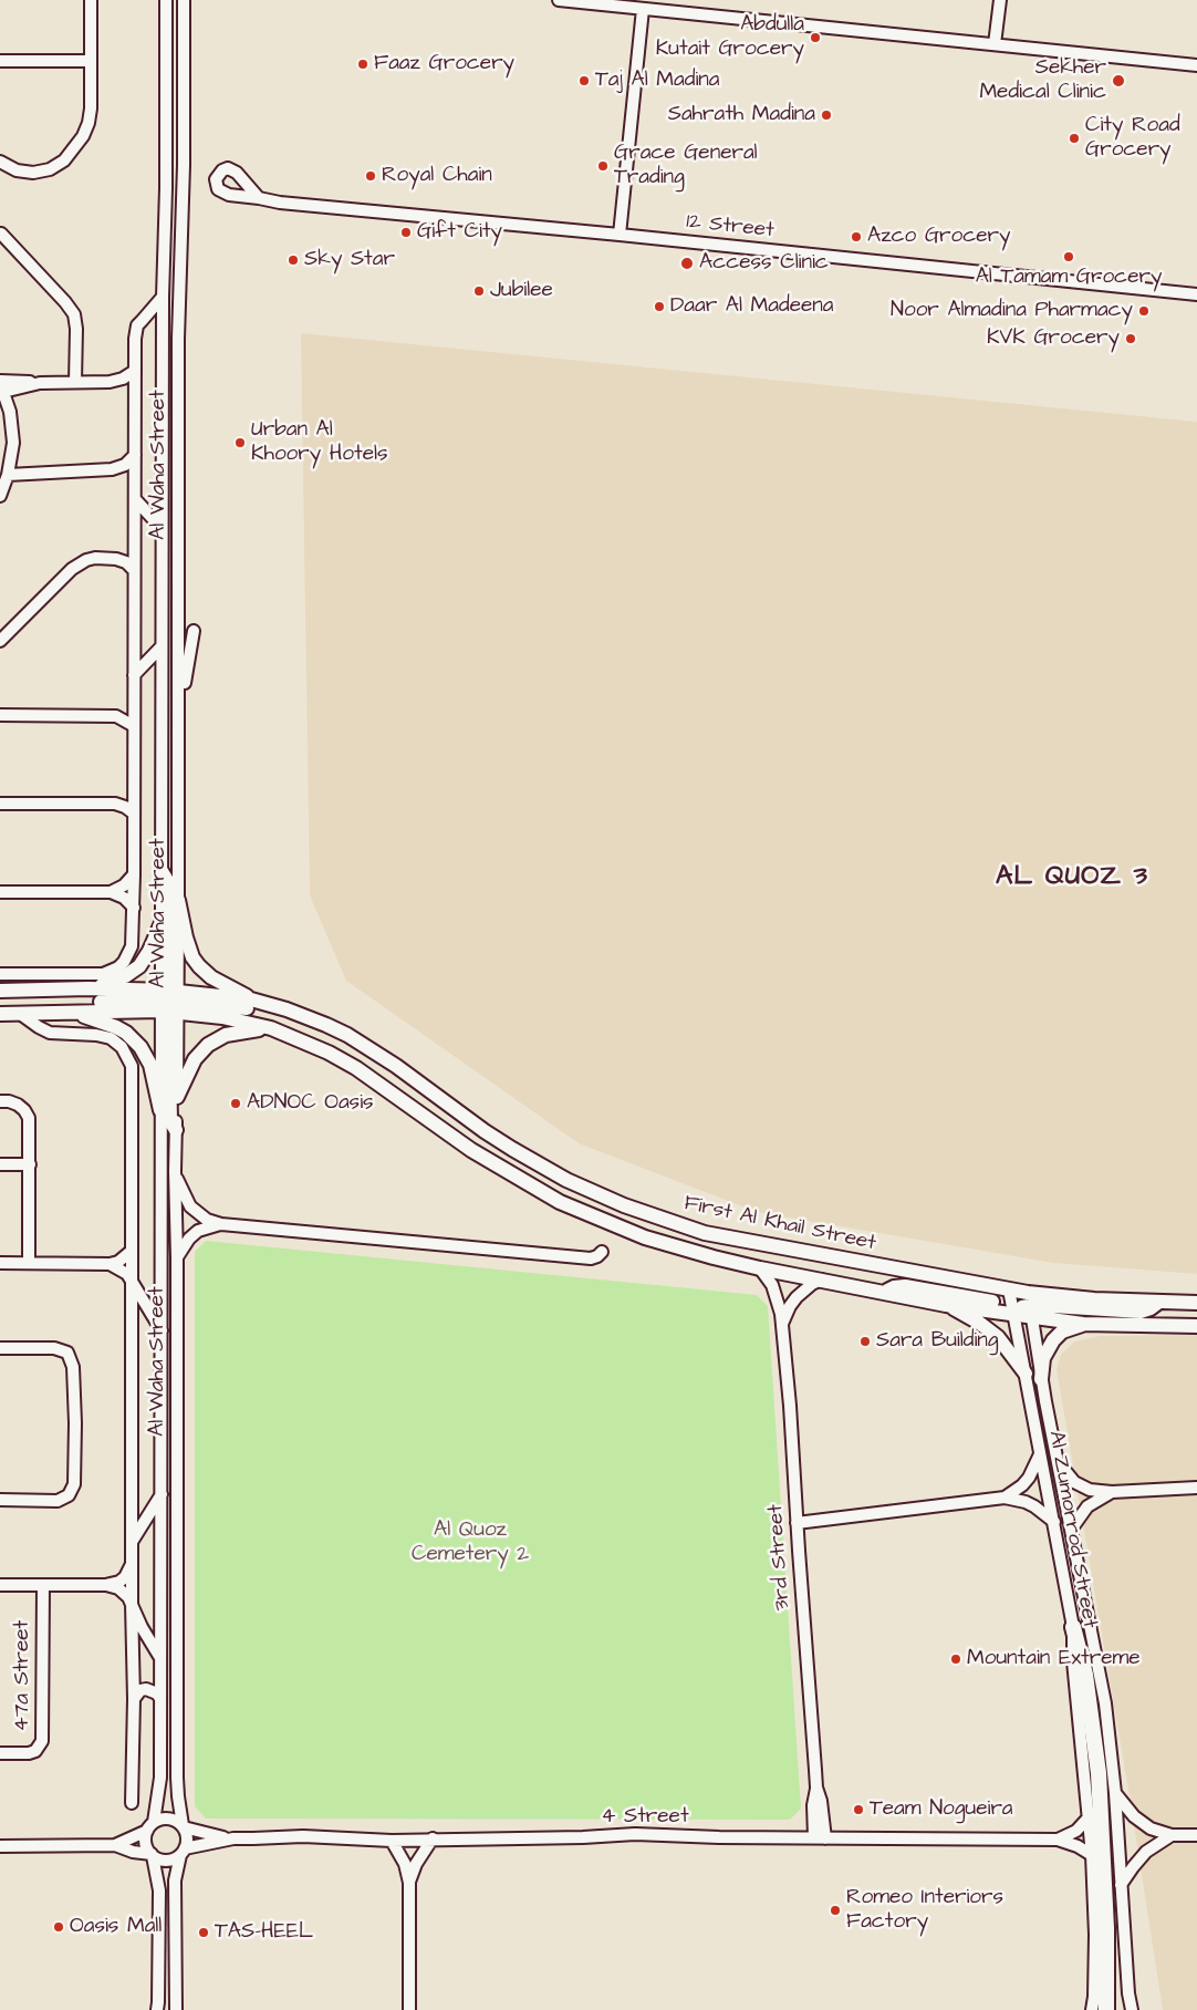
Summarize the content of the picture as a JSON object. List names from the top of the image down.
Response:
{
  "streets": {
    "main road": ["First Al Khail Street"],
    "street": [
      "12 Street",
      "Al Waha Street",
      "Al Zumorrod Street",
      "3rd Street",
      "47a Street",
      "4 Street"
    ]
  },
  "crossings": [
    ["Al Waha Street", "First Al Khail Street"],
    ["Al Waha Street", "4 Street"],
    ["First Al Khail Street", "Al Zumorrod Street"],
    ["First Al Khail Street", "3rd Street"],
    ["Al Zumorrod Street", "4 Street"],
    ["3rd Street", "4 Street"]
  ],
  "districts": ["AL QUOZ 3"],
  "parks": ["Al Quoz Cemetery 2"],
  "places": [
    "Abdulla Kutait Grocery",
    "Faaz Grocery",
    "Taj Al Madina",
    "Sekher Medical Clinic",
    "Sahrath Madina",
    "City Road Grocery",
    "Grace General Trading",
    "Royal Chain",
    "Gift City",
    "Azco Grocery",
    "Al Tamam Grocery",
    "Sky Star",
    "Access Clinic",
    "Jubilee",
    "Daar Al Madeena",
    "Noor Almadina Pharmacy",
    "KVK Grocery",
    "Urban Al Khoory Hotels",
    "ADNOC Oasis",
    "Sara Building",
    "Mountain Extreme",
    "Team Nogueira",
    "Romeo Interiors Factory",
    "Oasis Mall",
    "TAS-HEEL"
  ]
}
